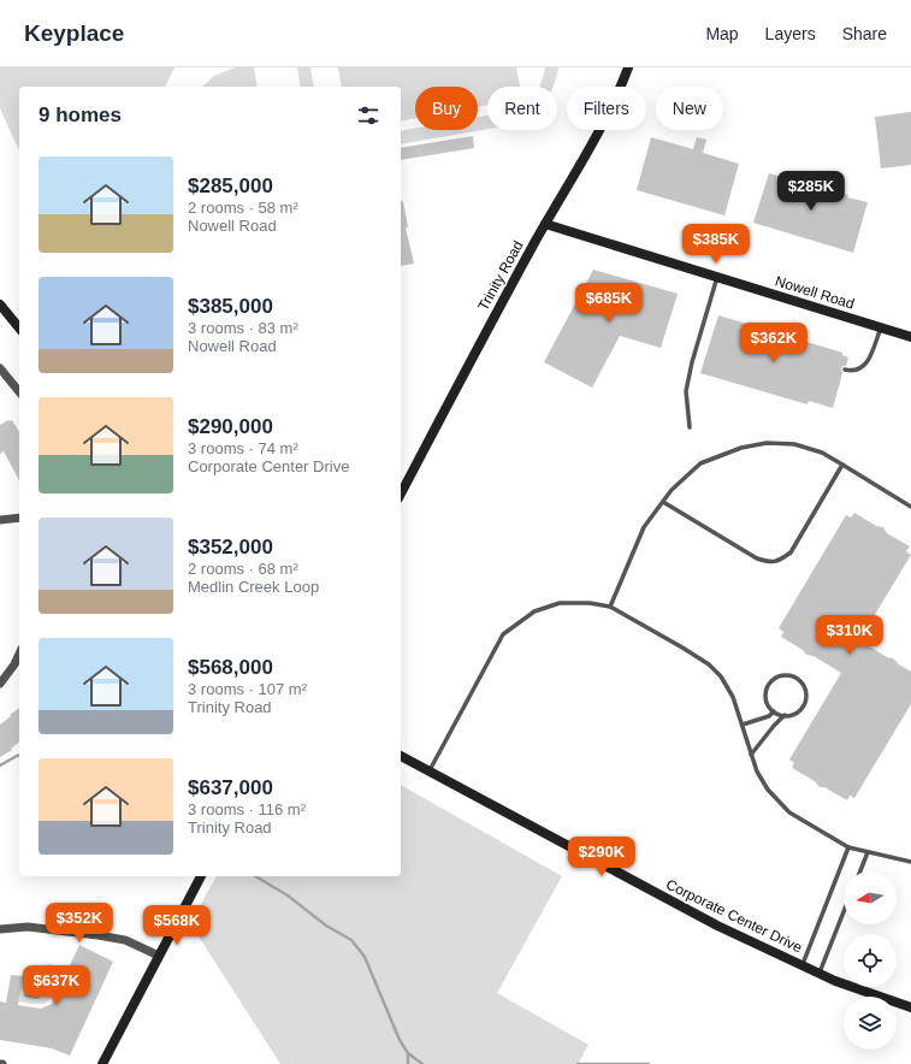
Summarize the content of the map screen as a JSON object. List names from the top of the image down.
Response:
{
  "streets": {
    "street": ["Trinity Road", "Nowell Road", "Corporate Center Drive"]
  },
  "crossings": [
    ["Trinity Road", "Nowell Road"]
  ],
  "north": "left",
  "page": {
    "header": "Keyplace",
    "nav": ["Map", "Layers", "Share"],
    "chip": [
      "Buy",
      "Rent",
      "Filters",
      "New"
    ],
    "heading": "9 homes",
    "list": [
      {
        "name": "$285,000",
        "note": "2 rooms · 58 m² · Nowell Road"
      },
      {
        "name": "$385,000",
        "note": "3 rooms · 83 m² · Nowell Road"
      },
      {
        "name": "$290,000",
        "note": "3 rooms · 74 m² · Corporate Center Drive"
      },
      {
        "name": "$352,000",
        "note": "2 rooms · 68 m² · Medlin Creek Loop"
      },
      {
        "name": "$568,000",
        "note": "3 rooms · 107 m² · Trinity Road"
      },
      {
        "name": "$637,000",
        "note": "3 rooms · 116 m² · Trinity Road"
      }
    ],
    "price": [
      "$285K",
      "$385K",
      "$685K",
      "$362K",
      "$310K",
      "$290K",
      "$352K",
      "$568K",
      "$637K"
    ]
  }
}
